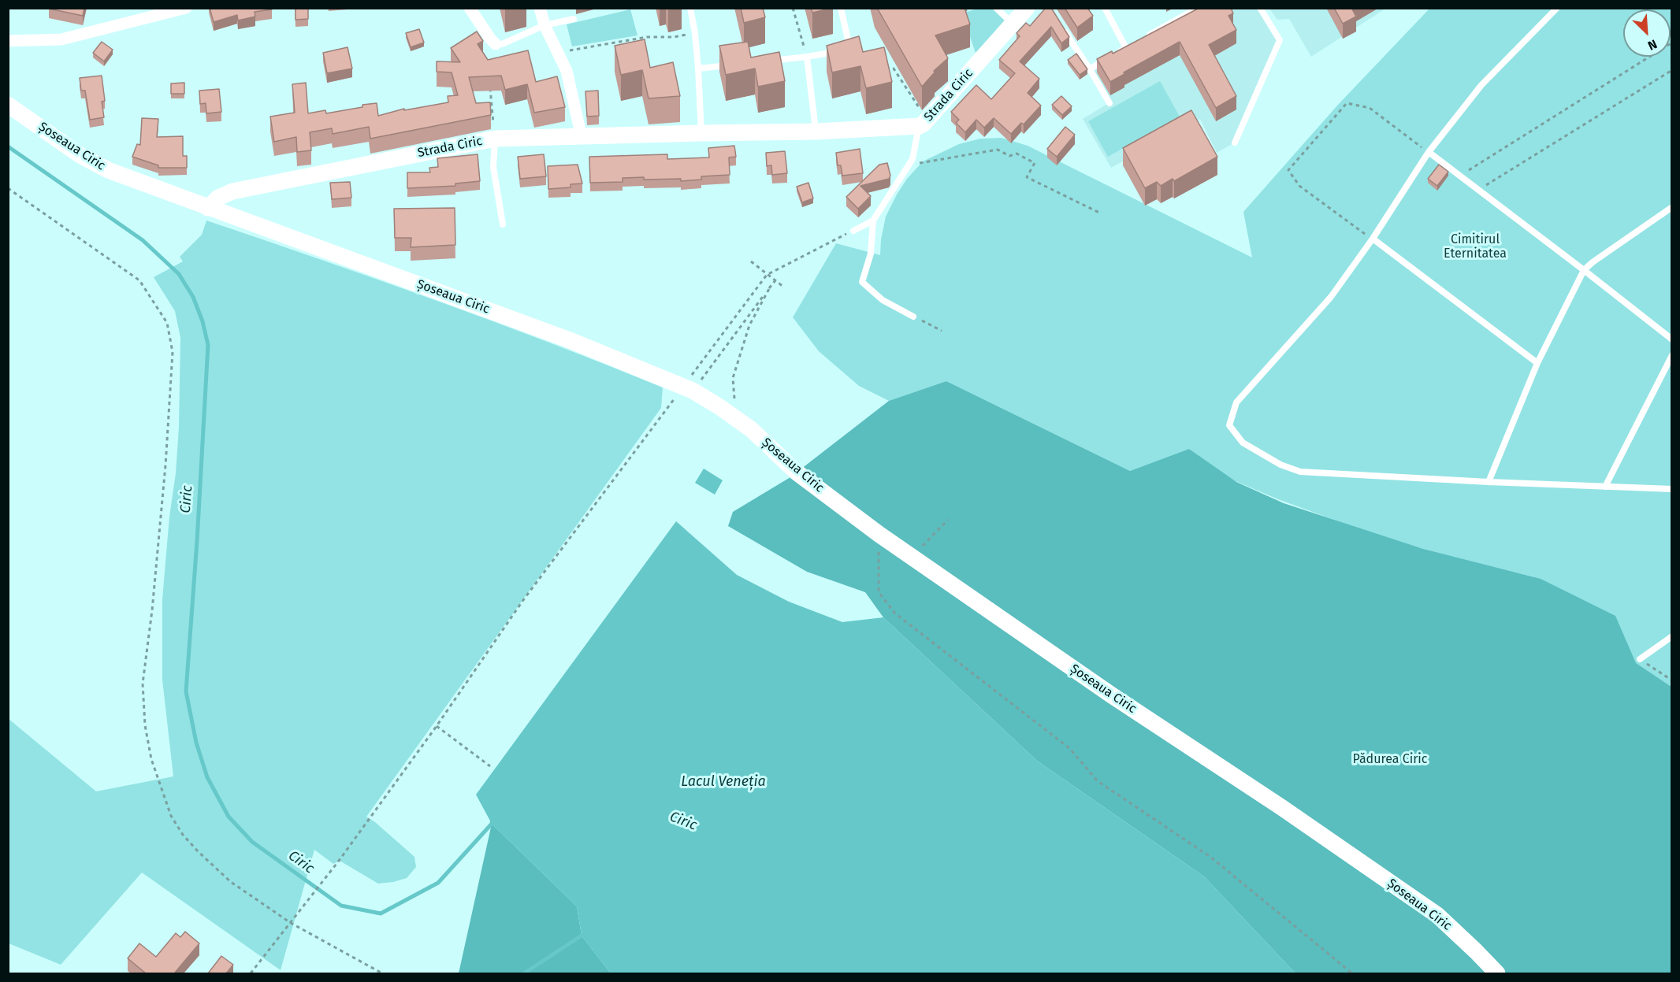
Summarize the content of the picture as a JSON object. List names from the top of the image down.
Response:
{
  "streets": {
    "street": ["Strada Ciric", "Șoseaua Ciric"]
  },
  "crossings": [
    ["Strada Ciric", "Șoseaua Ciric"]
  ],
  "water": ["Ciric", "Lacul Veneția"],
  "parks": ["Cimitirul Eternitatea", "Pădurea Ciric"],
  "north": "bottom right"
}
